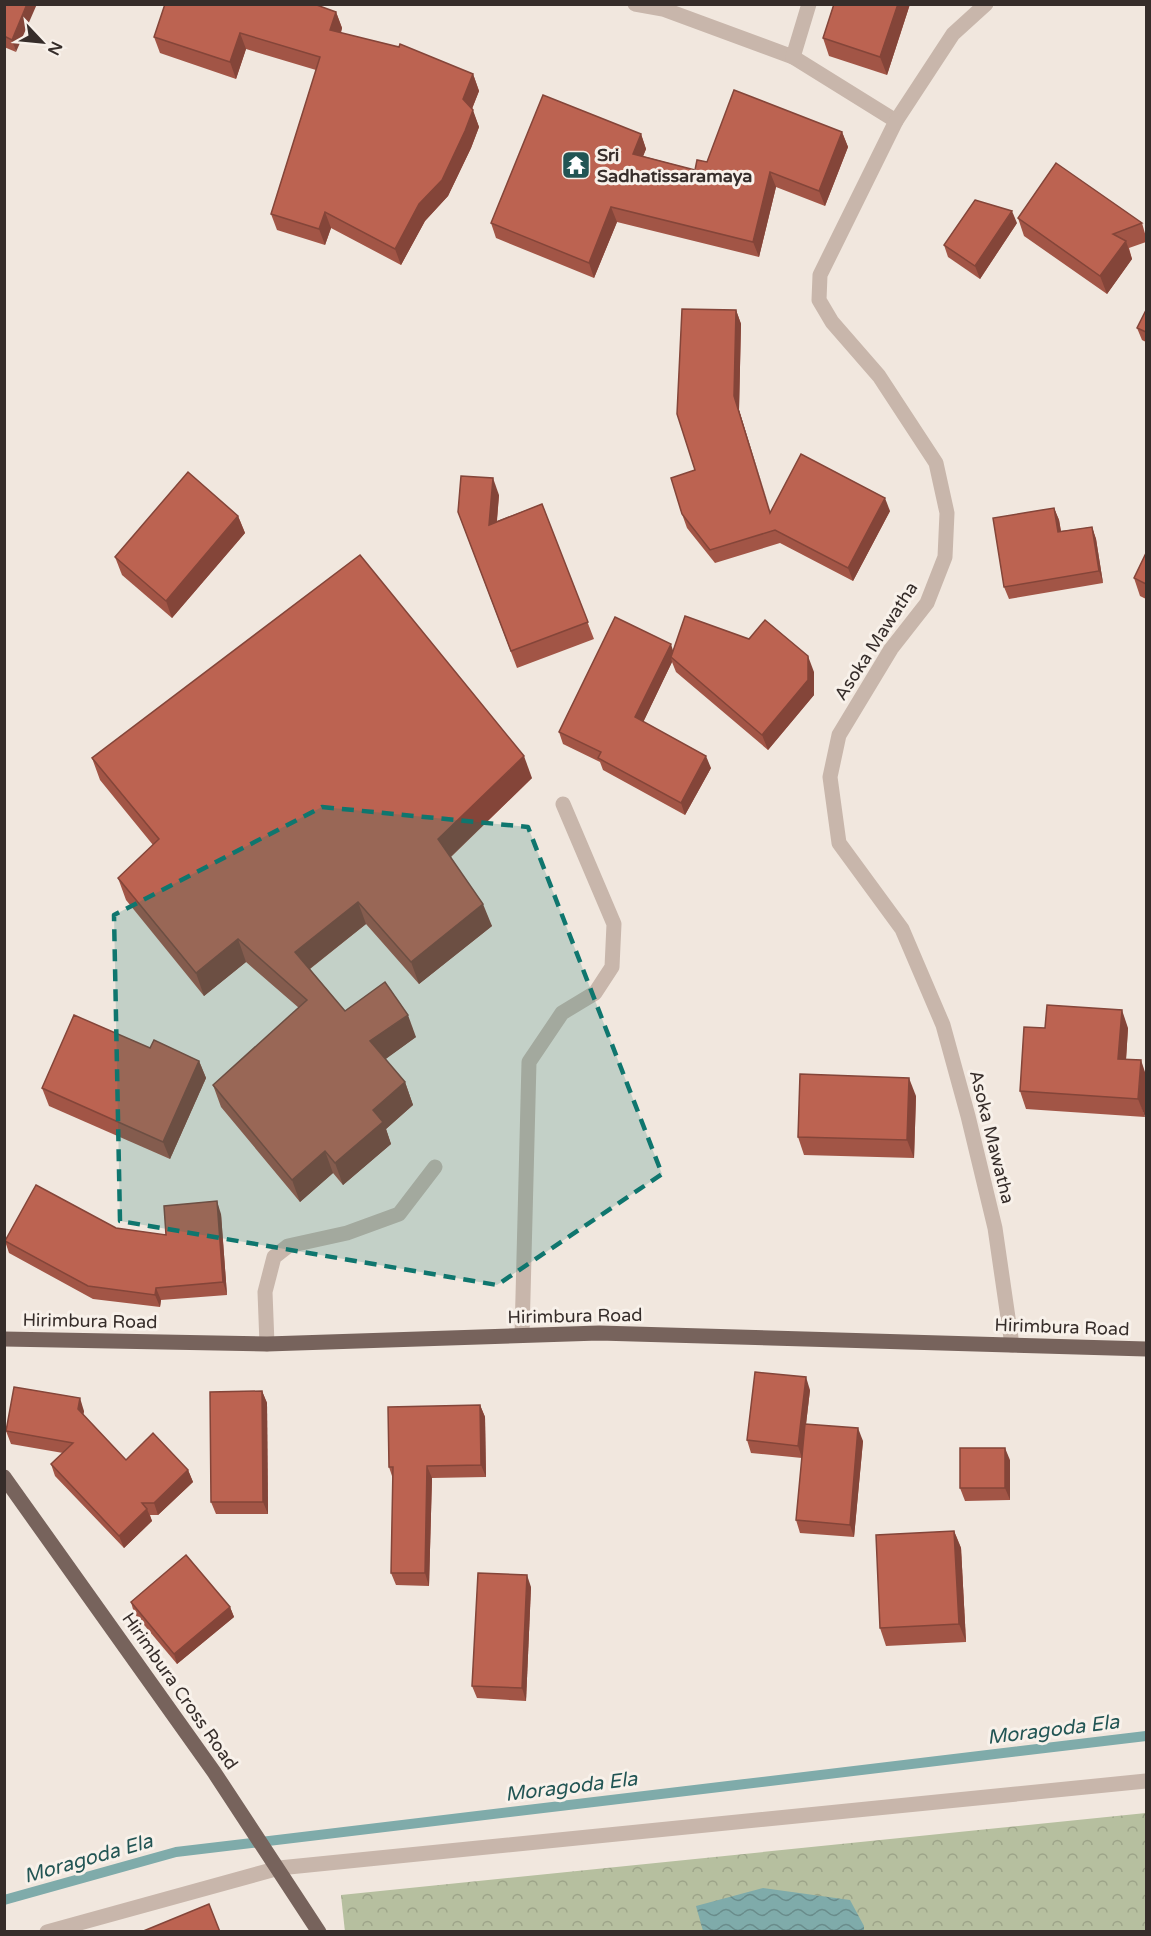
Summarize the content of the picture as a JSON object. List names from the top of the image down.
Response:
{
  "streets": {
    "main road": ["Hirimbura Road", "Hirimbura Cross Road"],
    "street": ["Asoka Mawatha"]
  },
  "crossings": [
    ["Asoka Mawatha", "Hirimbura Road"]
  ],
  "water": ["Moragoda Ela"],
  "places": {
    "temple": ["Sri Sadhatissaramaya"]
  },
  "north": "bottom right"
}
